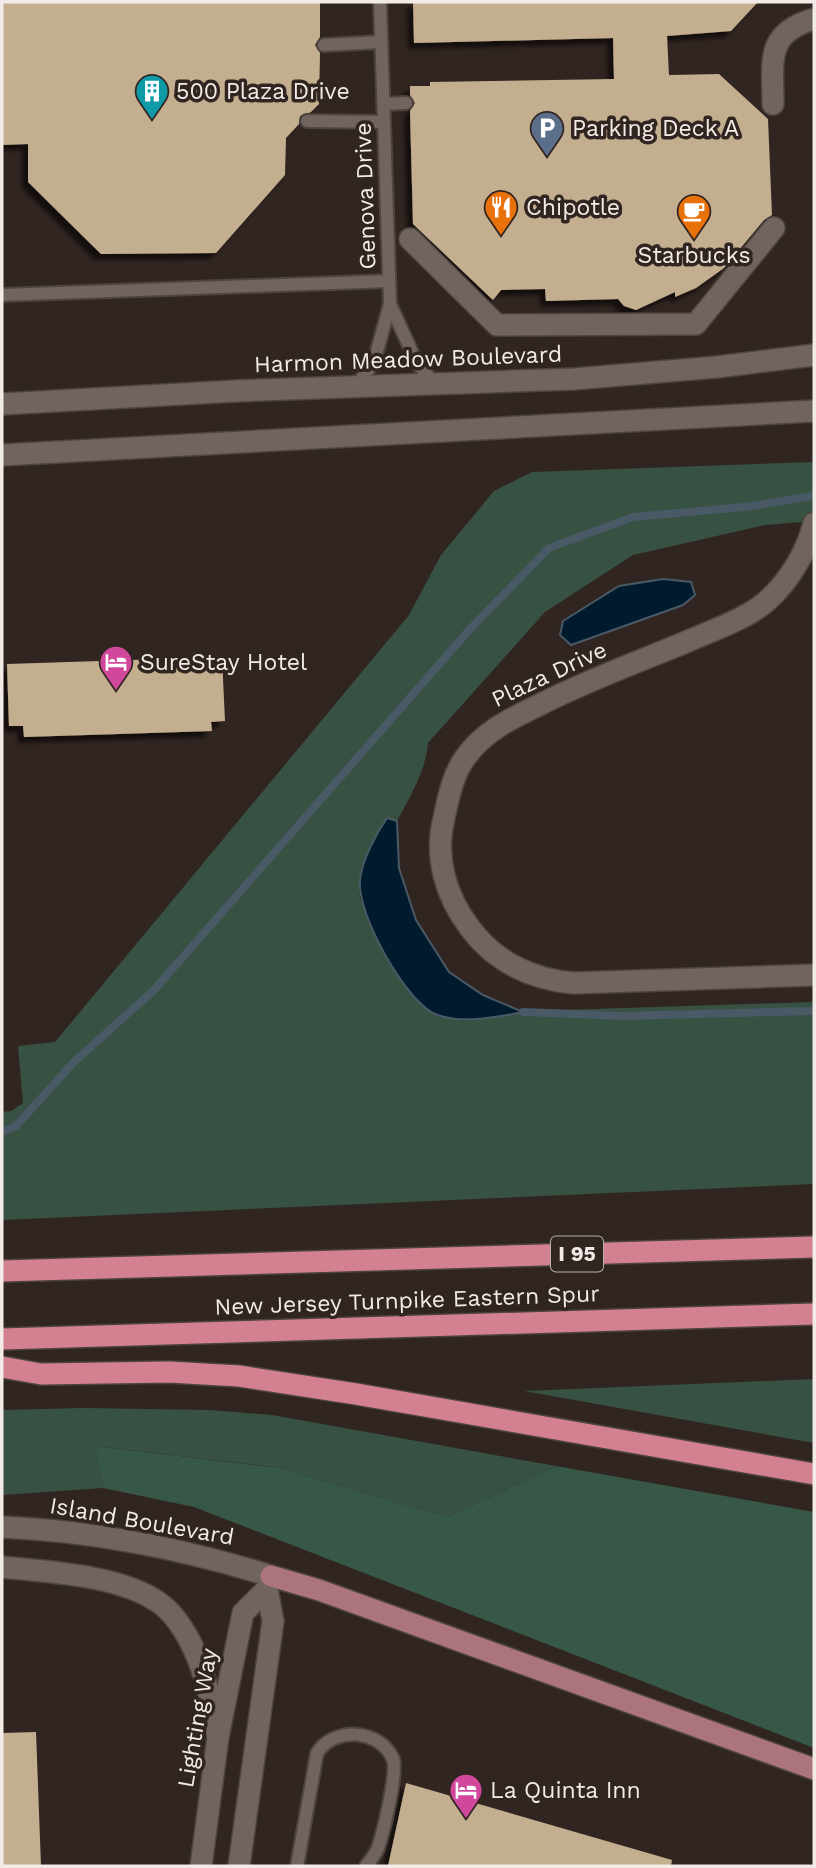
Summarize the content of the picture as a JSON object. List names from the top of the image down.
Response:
{
  "streets": {
    "highway": ["I 95", "New Jersey Turnpike Eastern Spur"],
    "street": [
      "Harmon Meadow Boulevard",
      "Plaza Drive",
      "Island Boulevard",
      "Lighting Way"
    ],
    "lane": ["Genova Drive"]
  },
  "crossings": [
    ["Genova Drive", "Harmon Meadow Boulevard"],
    ["Island Boulevard", "Lighting Way"]
  ],
  "places": {
    "building": ["500 Plaza Drive"],
    "parking": ["Parking Deck A"],
    "restaurant": ["Chipotle"],
    "cafe": ["Starbucks"],
    "hotel": ["SureStay Hotel", "La Quinta Inn"]
  }
}
